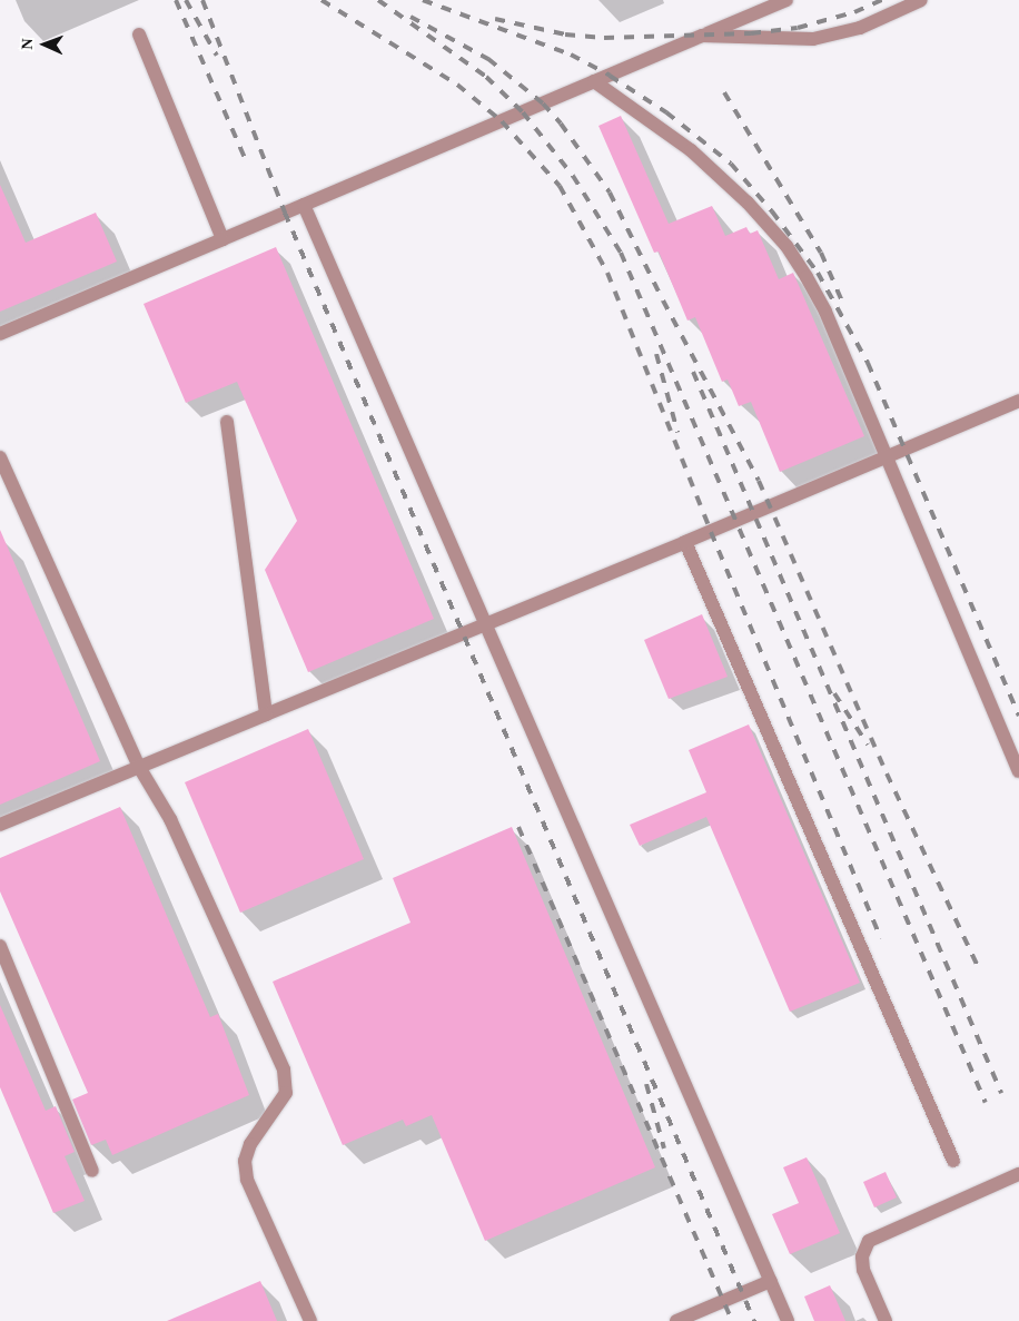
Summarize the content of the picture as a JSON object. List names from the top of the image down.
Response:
{
  "north": "left"
}
